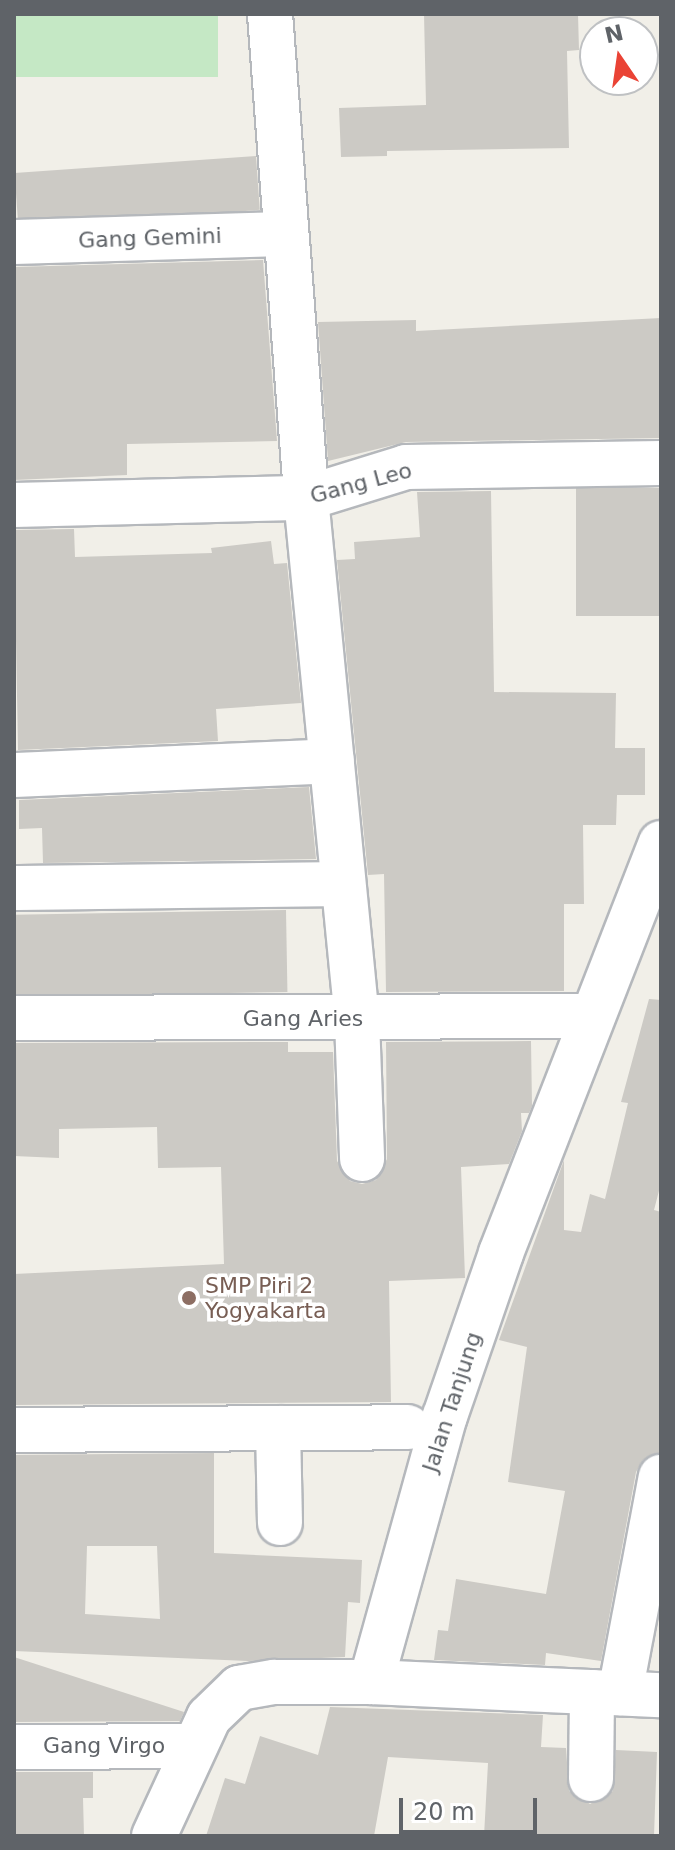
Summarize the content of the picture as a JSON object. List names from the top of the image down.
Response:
{
  "streets": {
    "street": [
      "Gang Gemini",
      "Gang Leo",
      "Gang Aries",
      "Jalan Tanjung",
      "Gang Virgo"
    ]
  },
  "crossings": [
    ["Gang Aries", "Jalan Tanjung"]
  ],
  "places": ["SMP Piri 2 Yogyakarta"],
  "scale_bar": "20 m",
  "north": "top"
}
